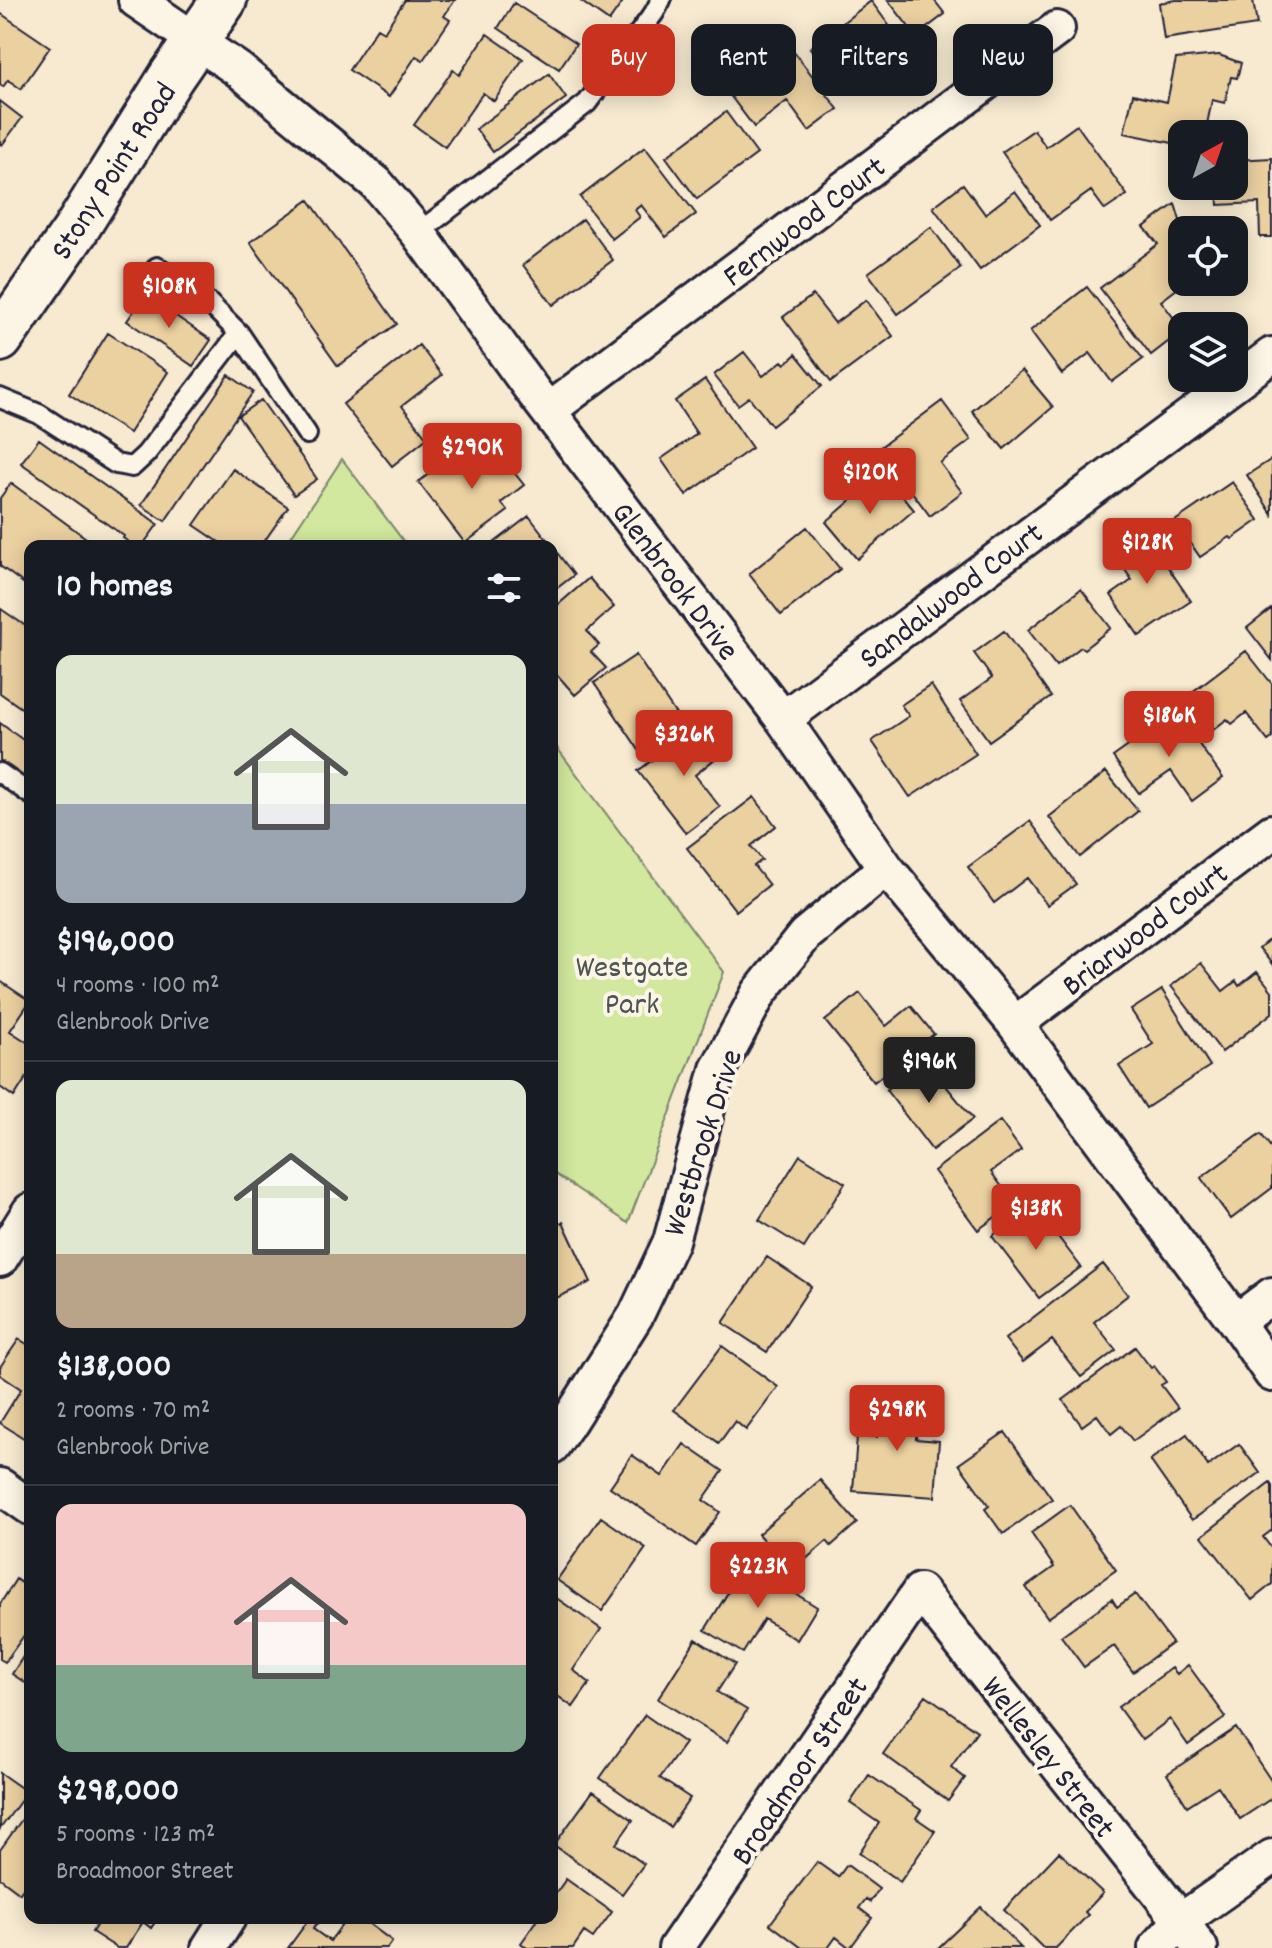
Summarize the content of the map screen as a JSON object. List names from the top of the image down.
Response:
{
  "streets": {
    "main road": ["Stony Point Road"],
    "street": [
      "Fernwood Court",
      "Glenbrook Drive",
      "Sandalwood Court",
      "Briarwood Court",
      "Westbrook Drive",
      "Wellesley Street",
      "Broadmoor Street"
    ]
  },
  "crossings": [
    ["Stony Point Road", "Glenbrook Drive"],
    ["Fernwood Court", "Glenbrook Drive"],
    ["Glenbrook Drive", "Sandalwood Court"],
    ["Glenbrook Drive", "Briarwood Court"],
    ["Glenbrook Drive", "Westbrook Drive"],
    ["Wellesley Street", "Broadmoor Street"]
  ],
  "parks": ["Westgate Park"],
  "north": "top right",
  "page": {
    "chip": [
      "Buy",
      "Rent",
      "Filters",
      "New"
    ],
    "price": [
      "$108K",
      "$290K",
      "$120K",
      "$128K",
      "$186K",
      "$326K",
      "$196K",
      "$138K",
      "$298K",
      "$223K"
    ],
    "heading": "10 homes",
    "list": [
      {
        "name": "$196,000",
        "note": "4 rooms · 100 m² · Glenbrook Drive"
      },
      {
        "name": "$138,000",
        "note": "2 rooms · 70 m² · Glenbrook Drive"
      },
      {
        "name": "$298,000",
        "note": "5 rooms · 123 m² · Broadmoor Street"
      }
    ]
  }
}
